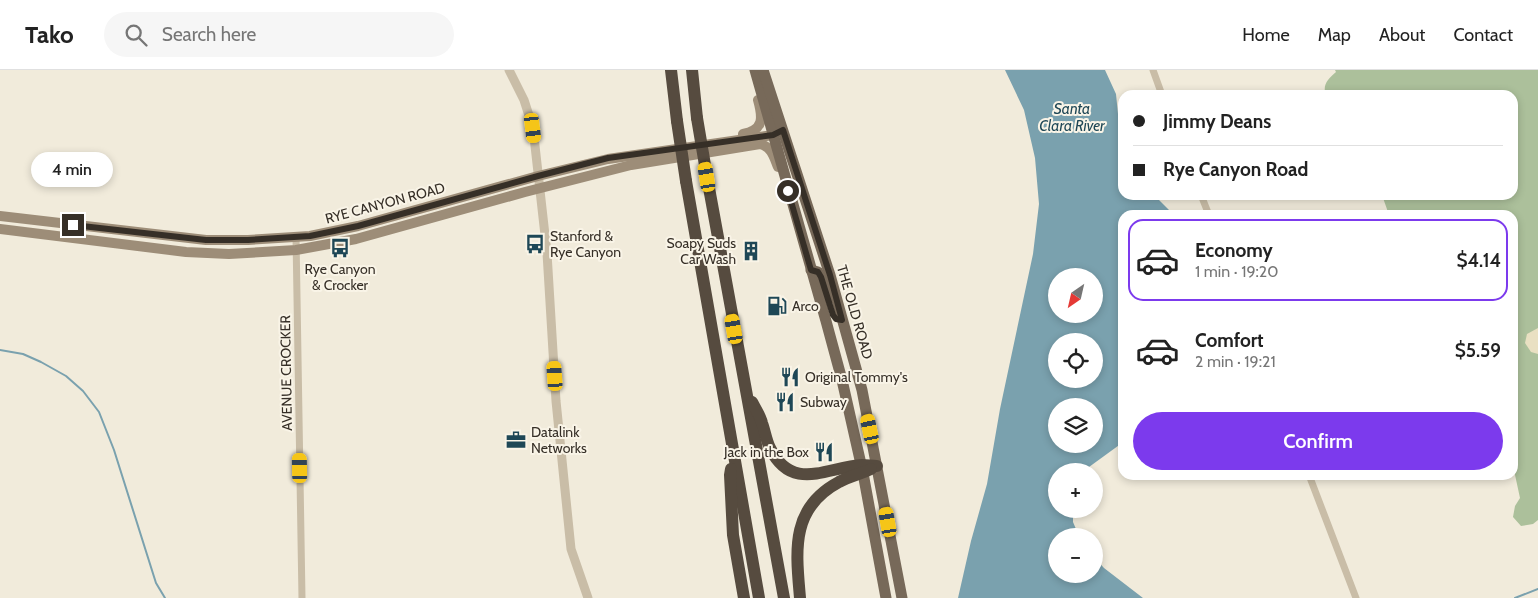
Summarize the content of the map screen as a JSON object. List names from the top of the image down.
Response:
{
  "streets": {
    "main road": ["RYE CANYON ROAD", "THE OLD ROAD"],
    "street": ["AVENUE CROCKER"]
  },
  "crossings": [
    ["RYE CANYON ROAD", "THE OLD ROAD"],
    ["RYE CANYON ROAD", "AVENUE CROCKER"]
  ],
  "water": ["Santa Clara River"],
  "places": {
    "bus stop": ["Stanford & Rye Canyon", "Rye Canyon & Crocker"],
    "building": ["Soapy Suds Car Wash"],
    "fuel station": ["Arco"],
    "restaurant": ["Original Tommy's", "Subway", "Jack in the Box"],
    "office": ["Datalink Networks"]
  },
  "north": "bottom left",
  "page": {
    "header": "Tako",
    "search": "Search here",
    "nav": [
      "Home",
      "Map",
      "About",
      "Contact"
    ],
    "banner": ["Jimmy Deans", "Rye Canyon Road"],
    "bubble": "4 min",
    "list": [
      {
        "name": "Economy",
        "note": "1 min · 19:20",
        "value": "$4.14"
      },
      {
        "name": "Comfort",
        "note": "2 min · 19:21",
        "value": "$5.59"
      }
    ],
    "map_buttons": ["+", "−"],
    "buttons": "Confirm"
  }
}
